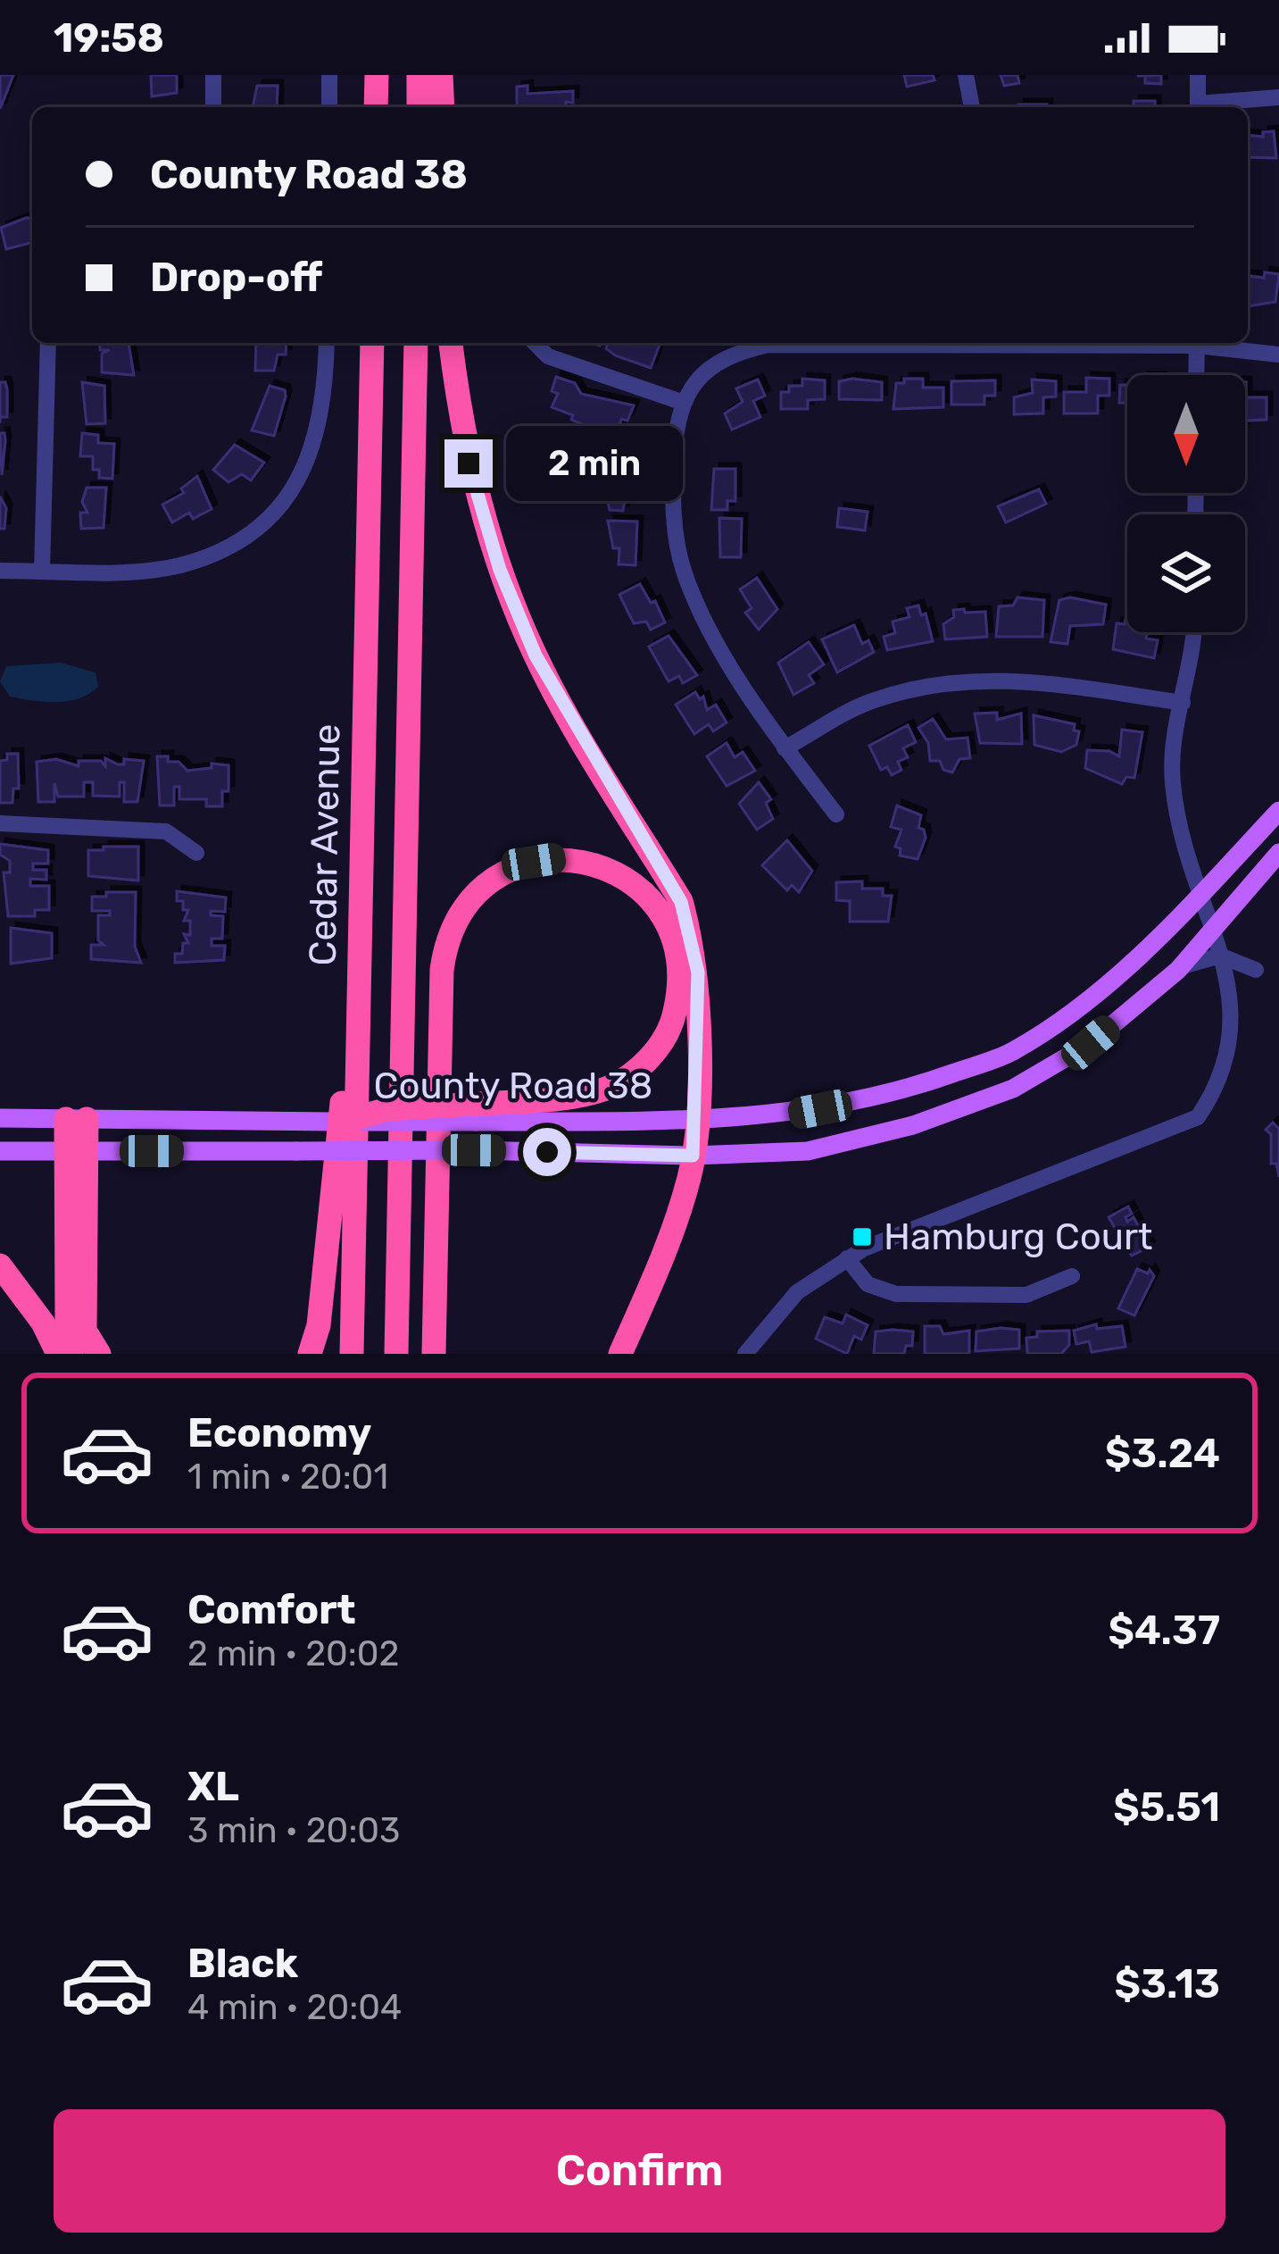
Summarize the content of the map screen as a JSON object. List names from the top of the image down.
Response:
{
  "streets": {
    "highway": ["Cedar Avenue"],
    "main road": ["County Road 38"]
  },
  "places": {
    "transit": ["Hamburg Court"]
  },
  "north": "bottom",
  "page": {
    "status": "19:58",
    "banner": ["County Road 38", "Drop-off"],
    "bubble": "2 min",
    "list": [
      {
        "name": "Economy",
        "note": "1 min · 20:01",
        "value": "$3.24"
      },
      {
        "name": "Comfort",
        "note": "2 min · 20:02",
        "value": "$4.37"
      },
      {
        "name": "XL",
        "note": "3 min · 20:03",
        "value": "$5.51"
      },
      {
        "name": "Black",
        "note": "4 min · 20:04",
        "value": "$3.13"
      }
    ],
    "buttons": "Confirm"
  }
}
